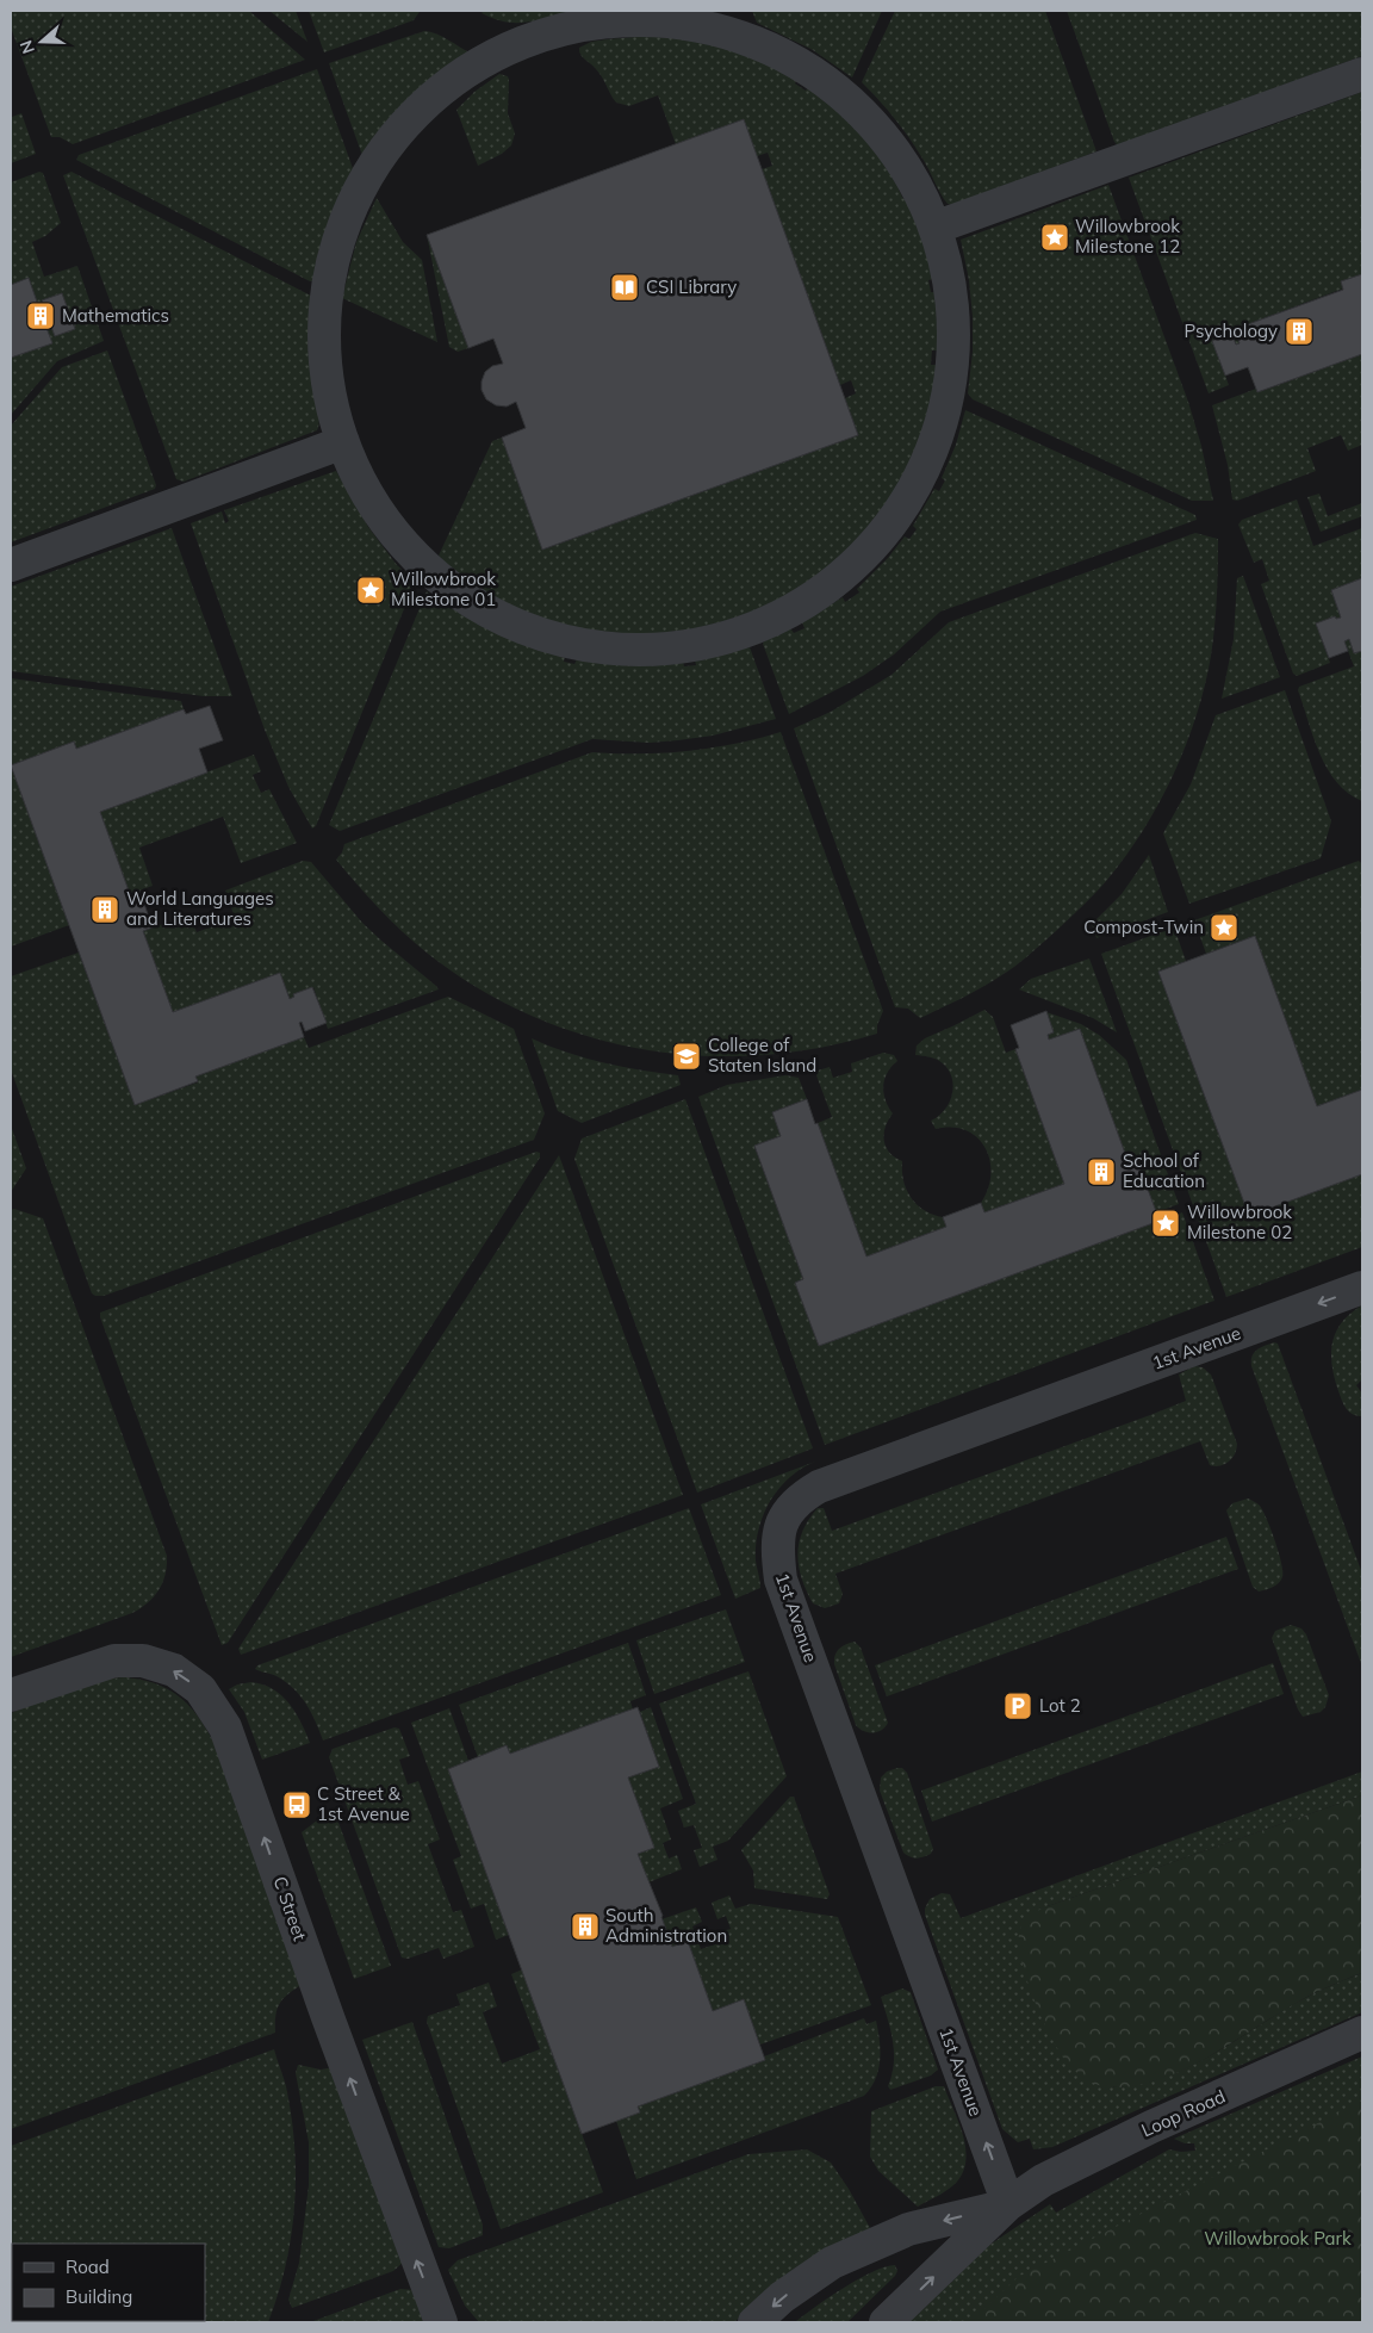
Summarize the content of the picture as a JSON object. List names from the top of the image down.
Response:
{
  "streets": {
    "street": ["1st Avenue", "C Street", "Loop Road"]
  },
  "crossings": [
    ["1st Avenue", "Loop Road"]
  ],
  "one_way": ["C Street"],
  "parks": ["Willowbrook Park"],
  "places": {
    "place": [
      "Willowbrook Milestone 12",
      "Willowbrook Milestone 01",
      "Compost-Twin",
      "Willowbrook Milestone 02"
    ],
    "library": ["CSI Library"],
    "building": [
      "Mathematics",
      "Psychology",
      "World Languages and Literatures",
      "School of Education",
      "South Administration"
    ],
    "school or university": ["College of Staten Island"],
    "parking": ["Lot 2"],
    "bus stop": ["C Street & 1st Avenue"]
  },
  "legend": ["Road", "Building"],
  "north": "left"
}
